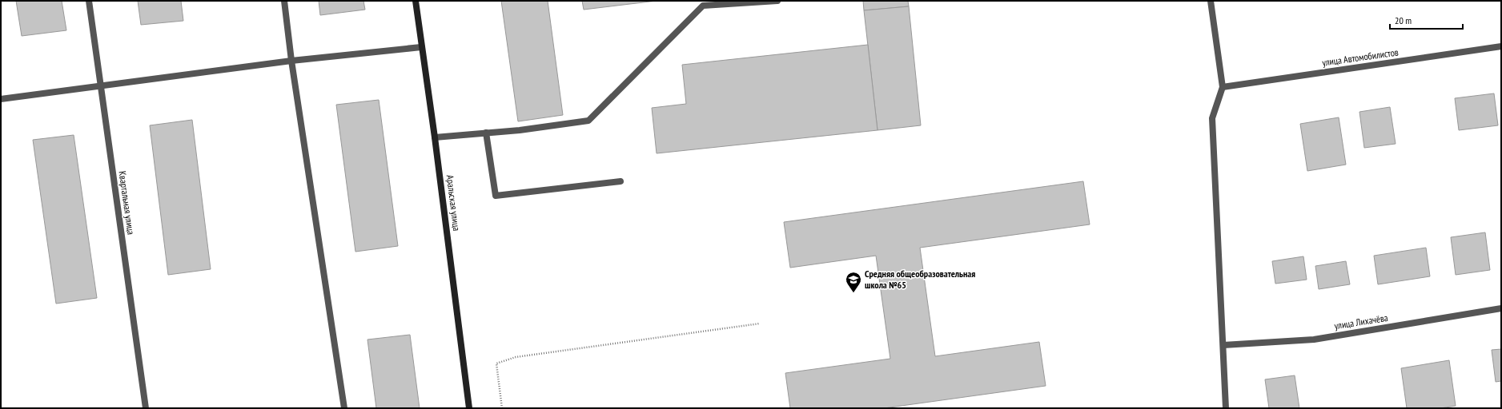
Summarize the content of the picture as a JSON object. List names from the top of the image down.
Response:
{
  "streets": {
    "street": [
      "улица Автомобилистов",
      "Квартальная улица",
      "Аральская улица",
      "улица Лихачёва"
    ]
  },
  "places": {
    "school or university": ["Средняя общеобразовательная школа №65"]
  },
  "scale_bar": "20 m"
}
